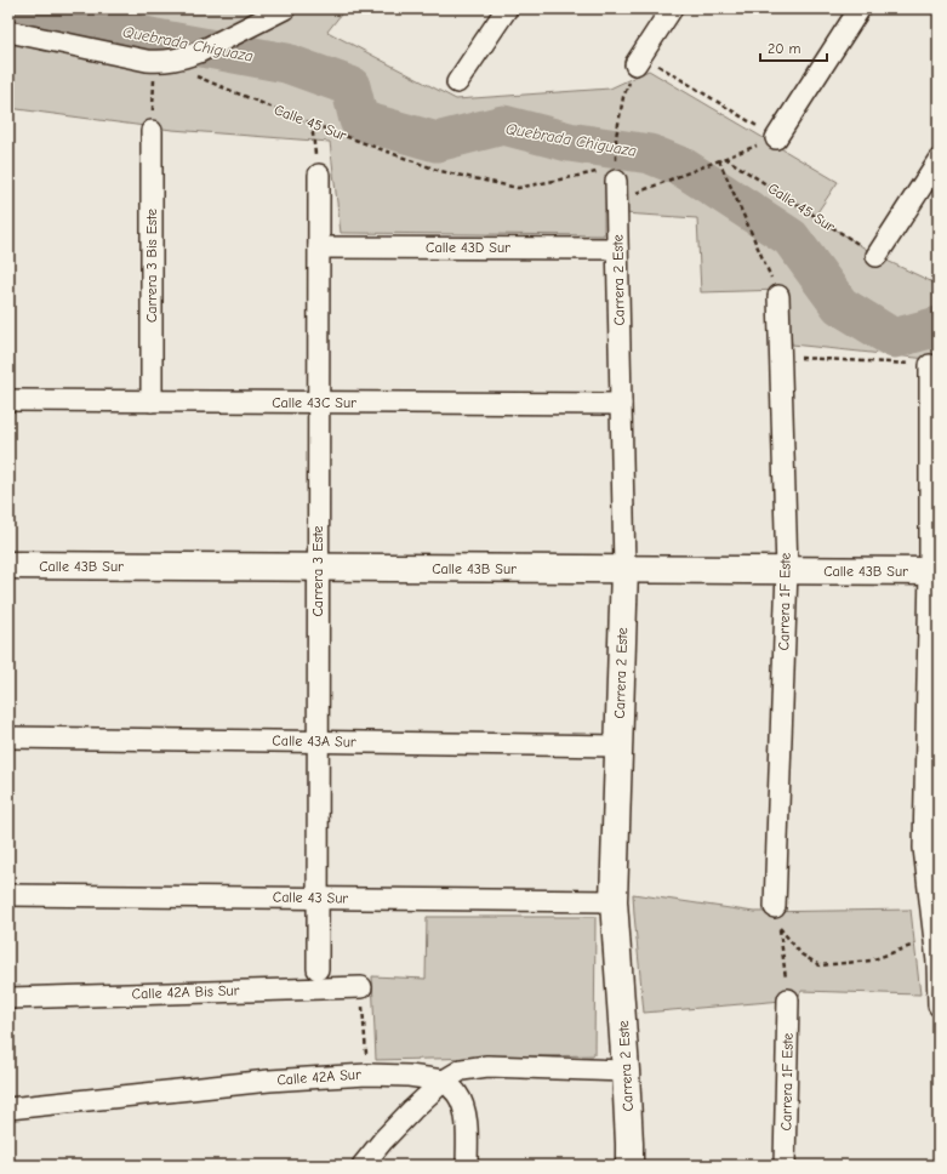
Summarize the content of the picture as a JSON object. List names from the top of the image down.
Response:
{
  "streets": {
    "street": [
      "Calle 43D Sur",
      "Carrera 3 Bis Este",
      "Carrera 2 Este",
      "Calle 43C Sur",
      "Calle 43B Sur",
      "Carrera 3 Este",
      "Carrera 1F Este",
      "Calle 43A Sur",
      "Calle 43 Sur",
      "Calle 42A Bis Sur",
      "Calle 42A Sur"
    ],
    "path": ["Calle 45 Sur"]
  },
  "crossings": [
    ["Calle 43D Sur", "Carrera 2 Este"],
    ["Calle 43D Sur", "Carrera 3 Este"],
    ["Carrera 3 Bis Este", "Calle 43C Sur"],
    ["Carrera 2 Este", "Calle 43C Sur"],
    ["Carrera 2 Este", "Calle 43B Sur"],
    ["Carrera 2 Este", "Calle 43A Sur"],
    ["Carrera 2 Este", "Calle 43 Sur"],
    ["Calle 43C Sur", "Carrera 3 Este"],
    ["Calle 43B Sur", "Carrera 3 Este"],
    ["Calle 43B Sur", "Carrera 1F Este"],
    ["Carrera 3 Este", "Calle 43A Sur"],
    ["Carrera 3 Este", "Calle 43 Sur"]
  ],
  "water": ["Quebrada Chiguaza"],
  "scale_bar": "20 m"
}
